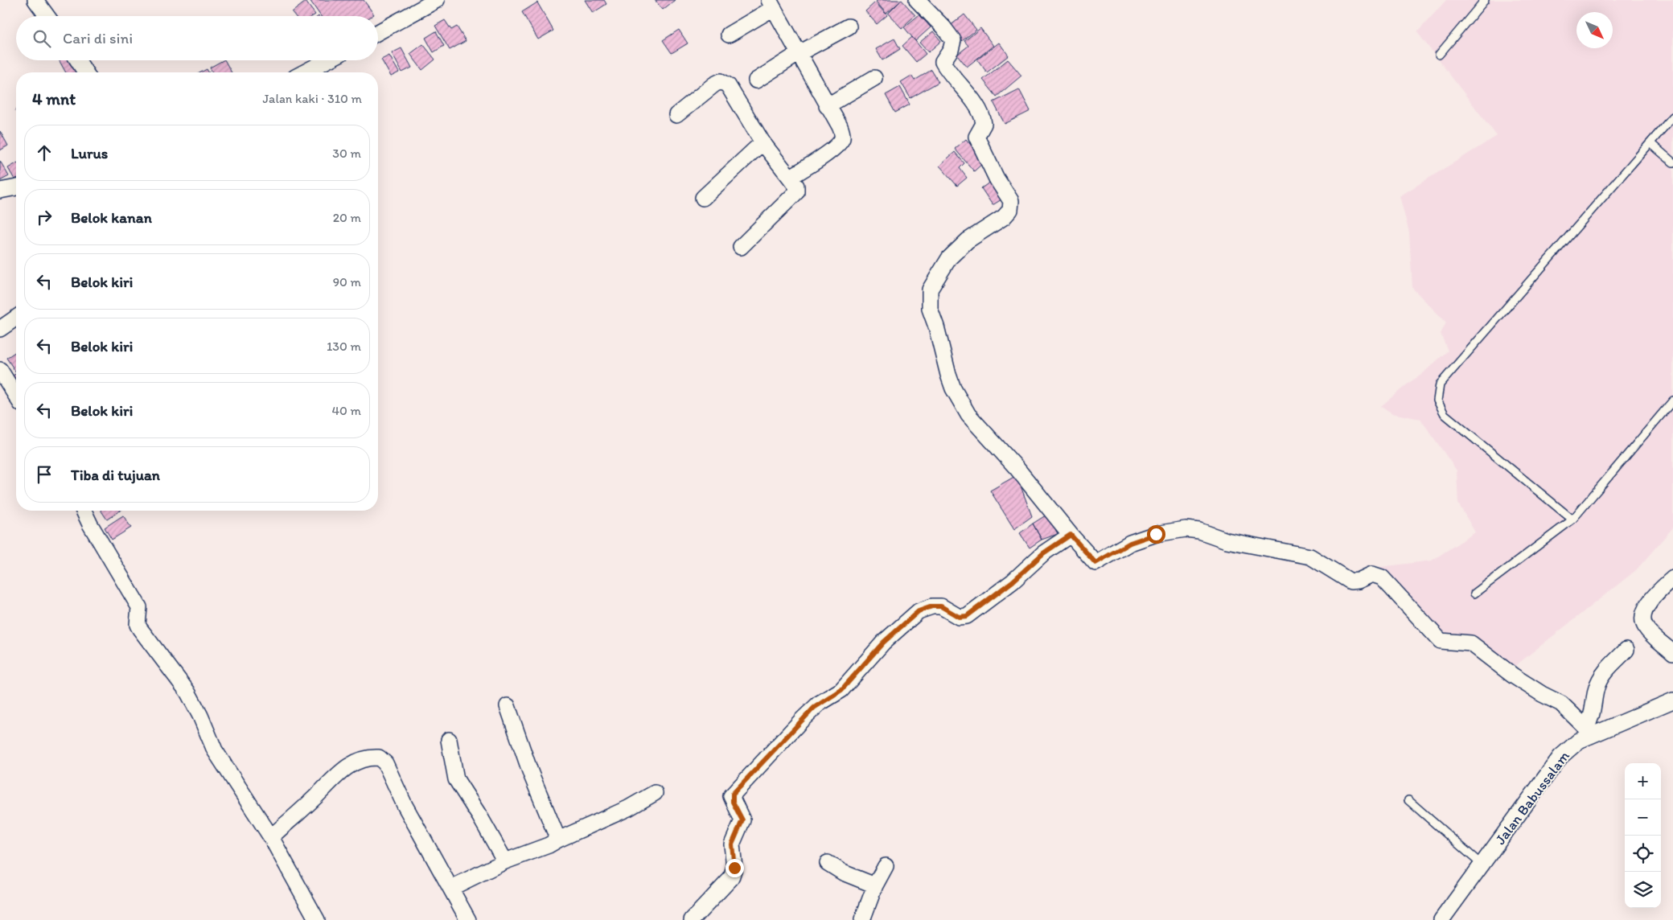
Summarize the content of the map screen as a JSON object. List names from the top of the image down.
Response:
{
  "streets": {
    "street": ["Jalan Babussalam"]
  },
  "north": "bottom right",
  "page": {
    "search": "Cari di sini",
    "heading": ["4 mnt", "Jalan kaki · 310 m"],
    "list": [
      ["Lurus", "30 m"],
      ["Belok kanan", "20 m"],
      ["Belok kiri", "90 m"],
      ["Belok kiri", "130 m"],
      ["Belok kiri", "40 m"],
      "Tiba di tujuan"
    ],
    "map_buttons": ["+", "−"]
  }
}
